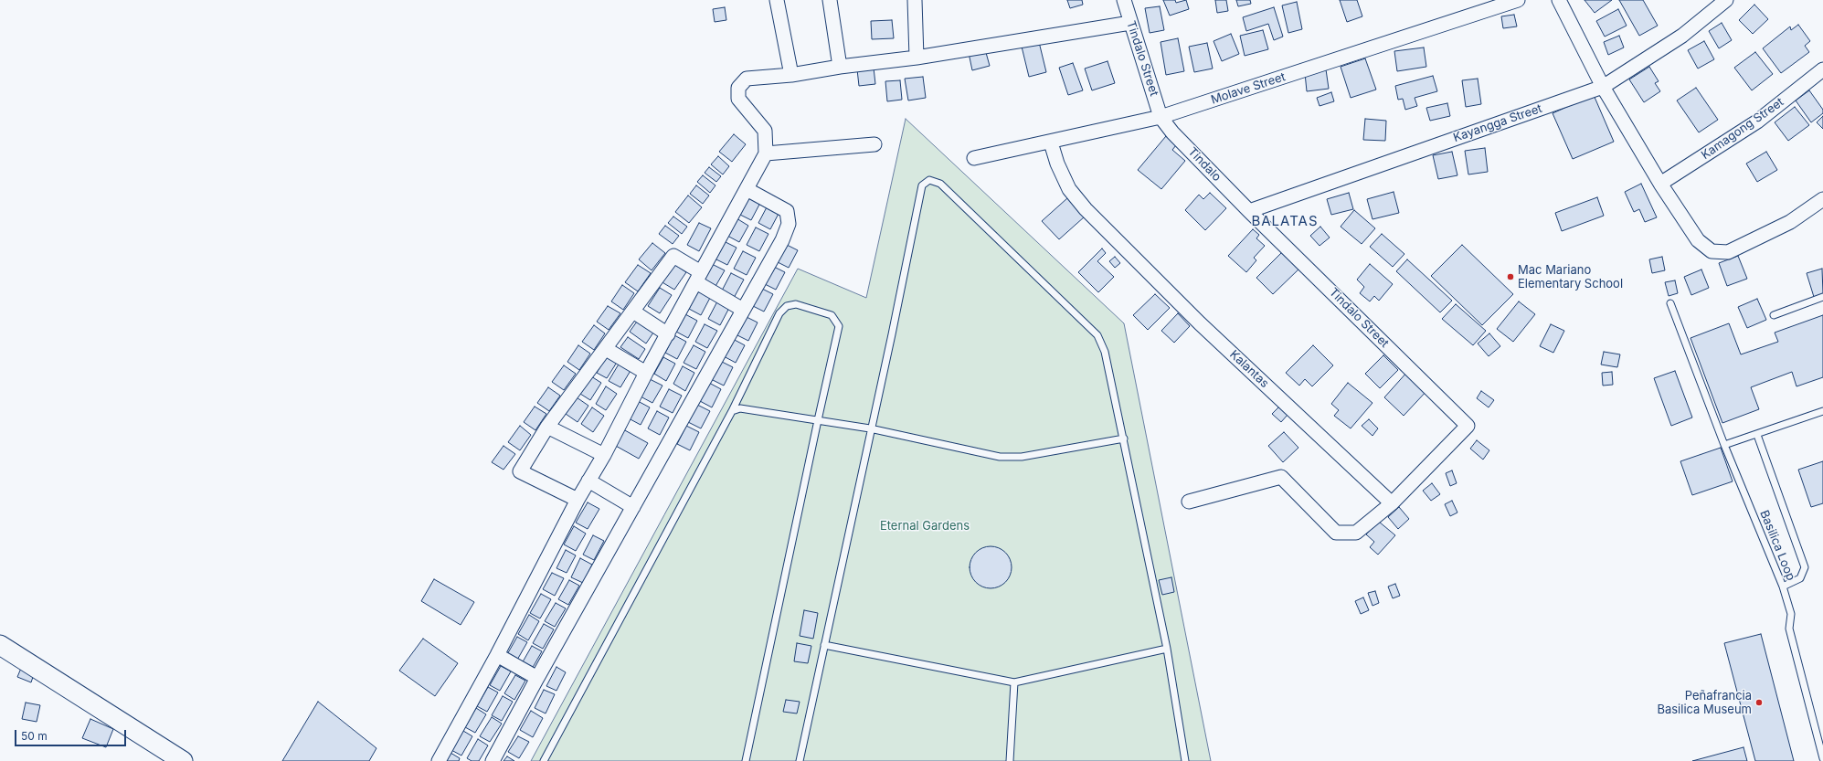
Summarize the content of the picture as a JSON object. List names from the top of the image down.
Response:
{
  "streets": {
    "street": [
      "Tindalo Street",
      "Molave Street",
      "Kayangga Street",
      "Kamagong Street",
      "Tindalo",
      "Kalantas"
    ],
    "lane": ["Basilica Loop"]
  },
  "crossings": [
    ["Tindalo Street", "Molave Street"],
    ["Tindalo Street", "Kayangga Street"],
    ["Tindalo Street", "Tindalo"],
    ["Tindalo Street", "Kalantas"],
    ["Molave Street", "Tindalo"],
    ["Molave Street", "Kalantas"],
    ["Kayangga Street", "Tindalo"]
  ],
  "districts": ["BALATAS"],
  "parks": ["Eternal Gardens"],
  "places": ["Mac Mariano Elementary School", "Peñafrancia Basilica Museum"],
  "scale_bar": "50 m"
}
